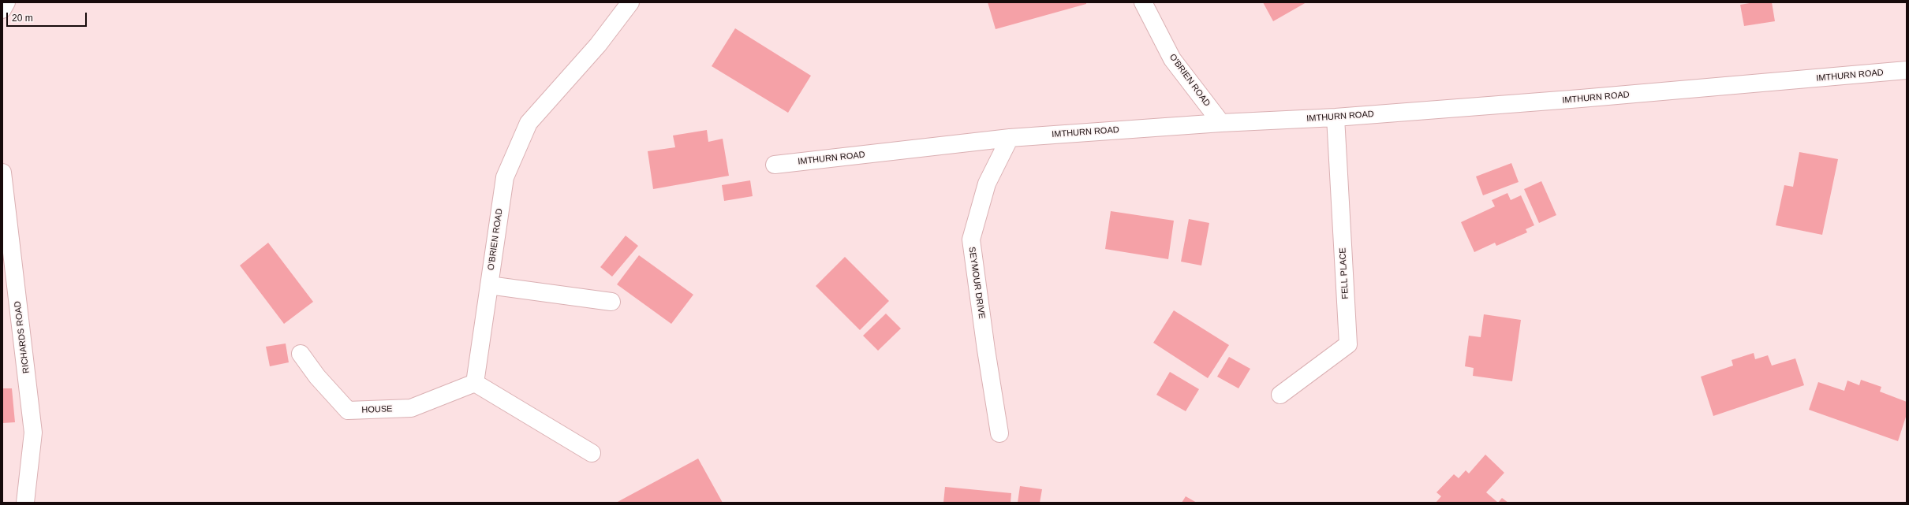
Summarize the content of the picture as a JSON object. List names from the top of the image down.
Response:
{
  "streets": {
    "street": [
      "IMTHURN ROAD",
      "O'BRIEN ROAD",
      "FELL PLACE",
      "SEYMOUR DRIVE",
      "RICHARDS ROAD",
      "HOUSE"
    ]
  },
  "crossings": [
    ["IMTHURN ROAD", "O'BRIEN ROAD"],
    ["IMTHURN ROAD", "FELL PLACE"],
    ["IMTHURN ROAD", "SEYMOUR DRIVE"],
    ["O'BRIEN ROAD", "HOUSE"]
  ],
  "scale_bar": "20 m"
}
